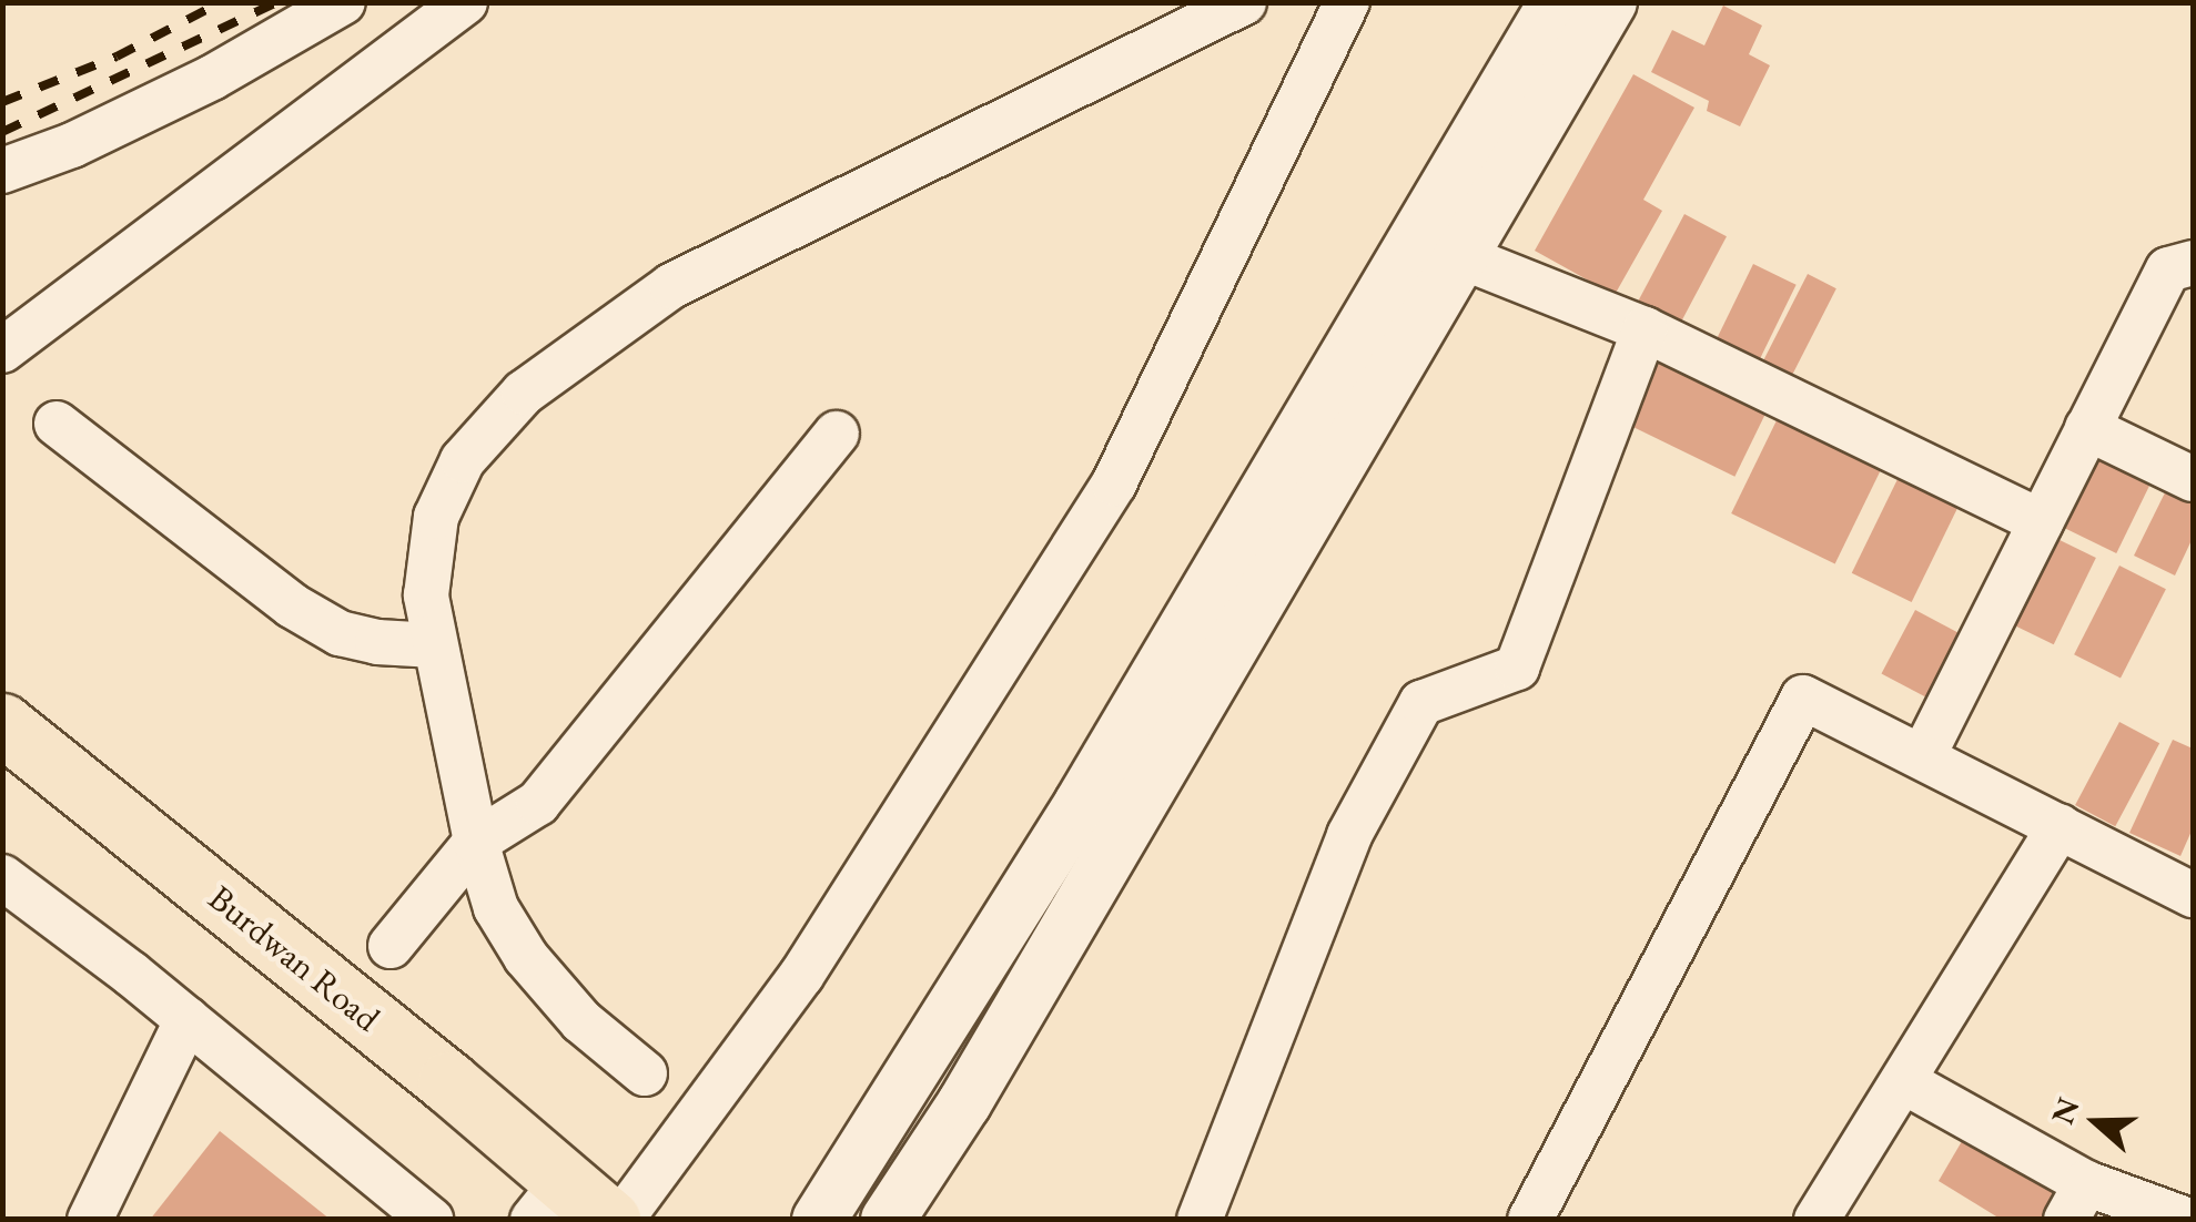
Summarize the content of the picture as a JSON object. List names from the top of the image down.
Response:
{
  "streets": {
    "main road": ["Burdwan Road"]
  },
  "north": "left"
}
